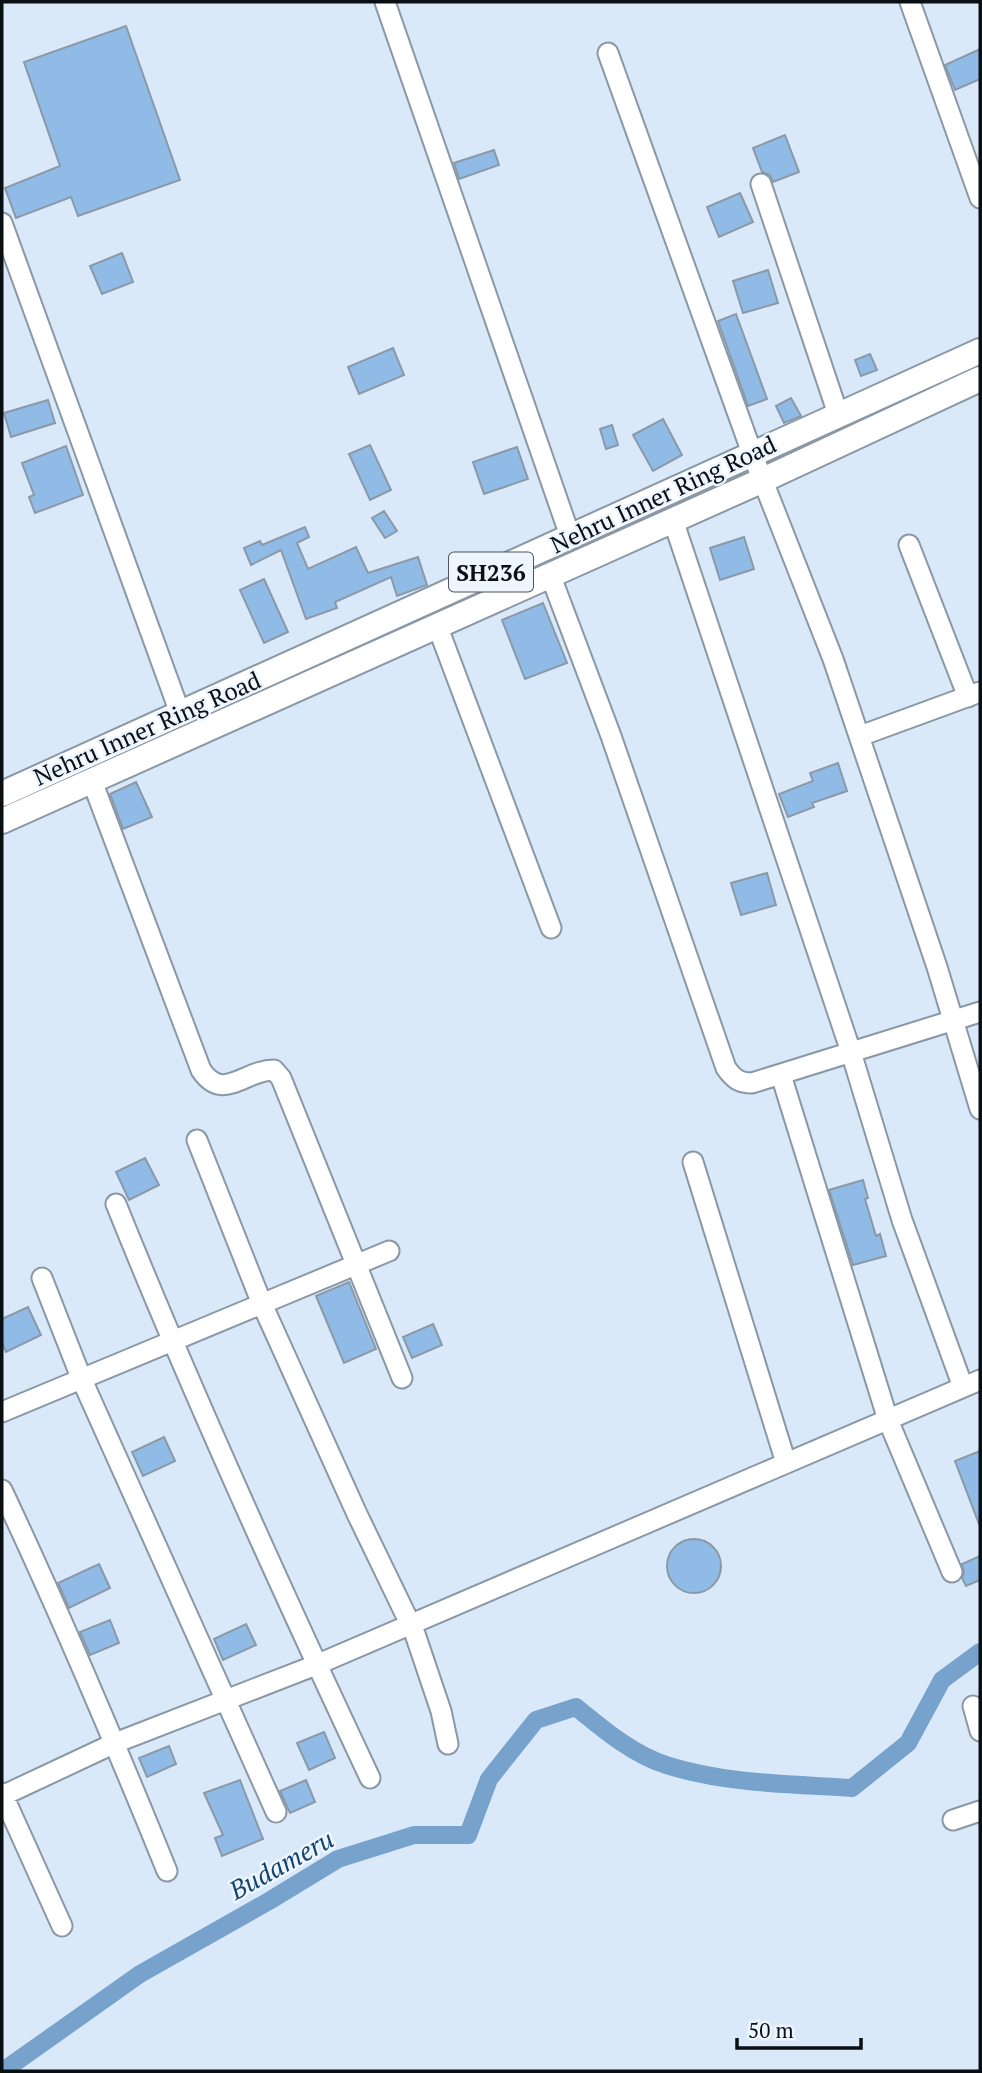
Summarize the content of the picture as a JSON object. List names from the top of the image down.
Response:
{
  "streets": {
    "main road": ["Nehru Inner Ring Road", "SH236"]
  },
  "water": ["Budameru"],
  "scale_bar": "50 m"
}
